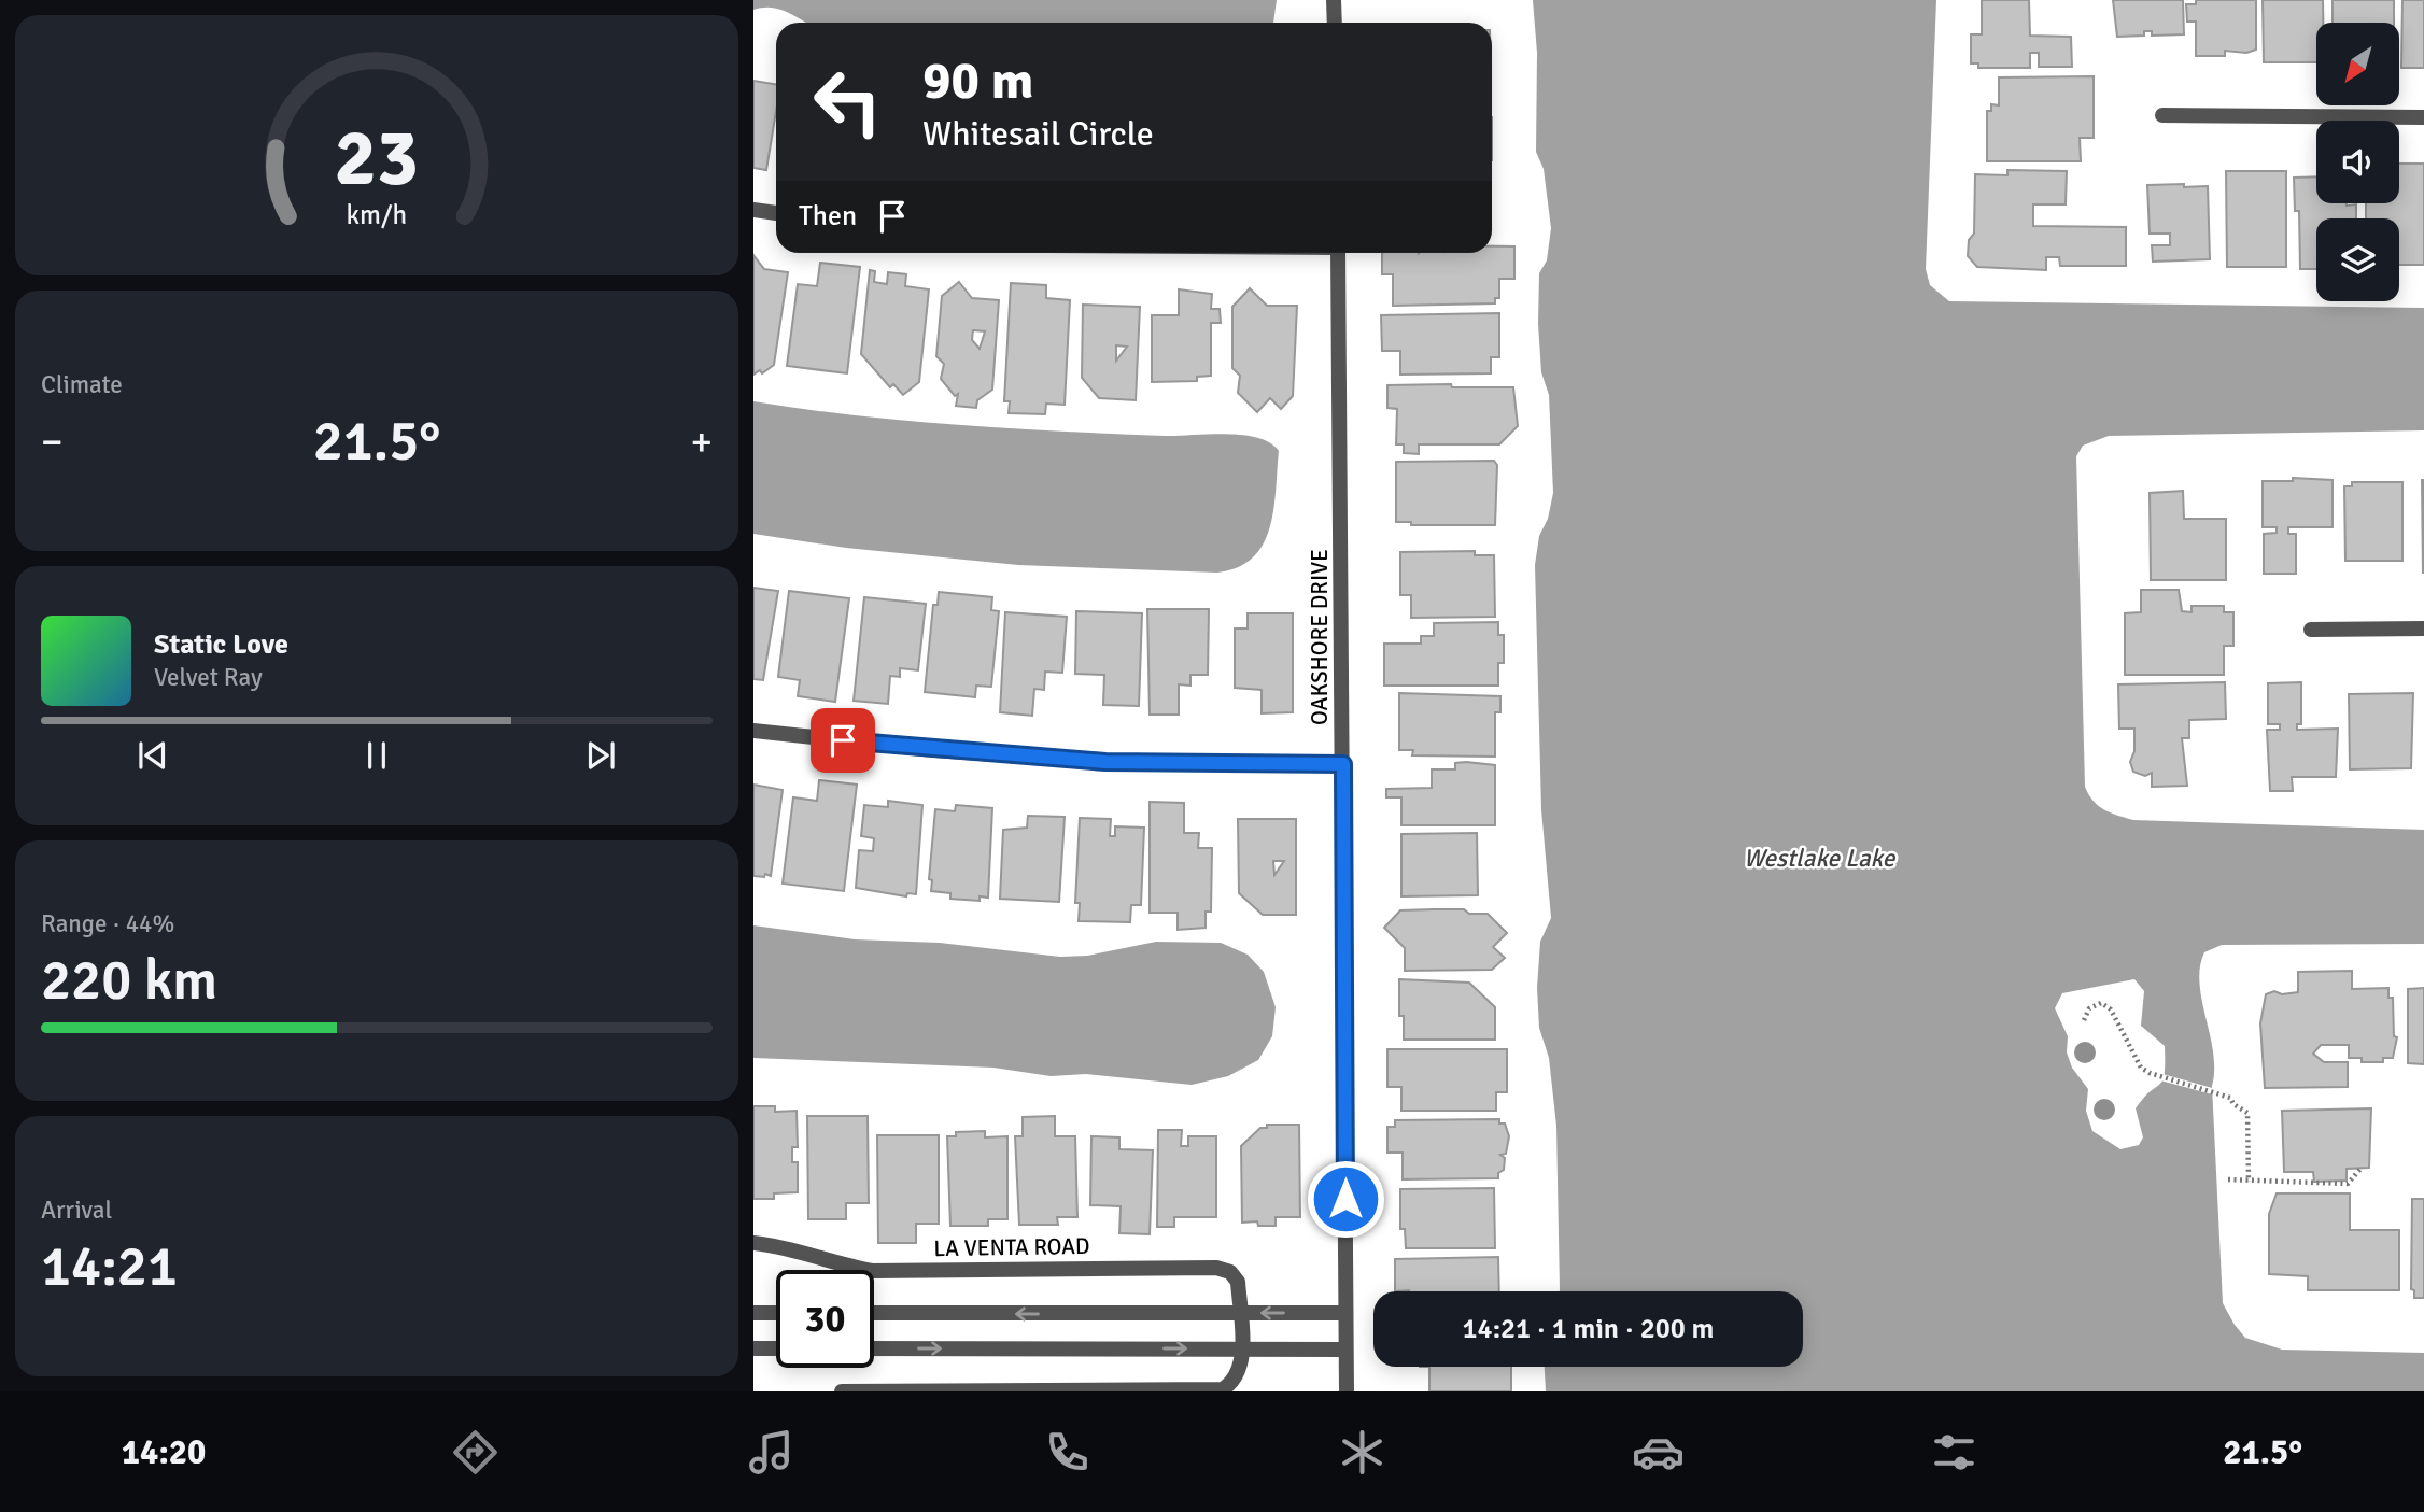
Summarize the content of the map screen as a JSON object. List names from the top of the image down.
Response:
{
  "streets": {
    "street": ["OAKSHORE DRIVE", "LA VENTA ROAD"]
  },
  "water": ["Westlake Lake"],
  "north": "bottom left",
  "page": {
    "turn": ["90 m", "Whitesail Circle"],
    "then": "Then",
    "tile": [
      "Climate",
      ["Range · 44%", "220 km"],
      ["Arrival", "14:21"]
    ],
    "heat": ["−", "21.5°", "+"],
    "song": ["Static Love", "Velvet Ray"],
    "limit": "30",
    "trip": "14:21 · 1 min · 200 m",
    "tabs": ["14:20", "21.5°"],
    "gauge": ["23", "km/h"]
  }
}
